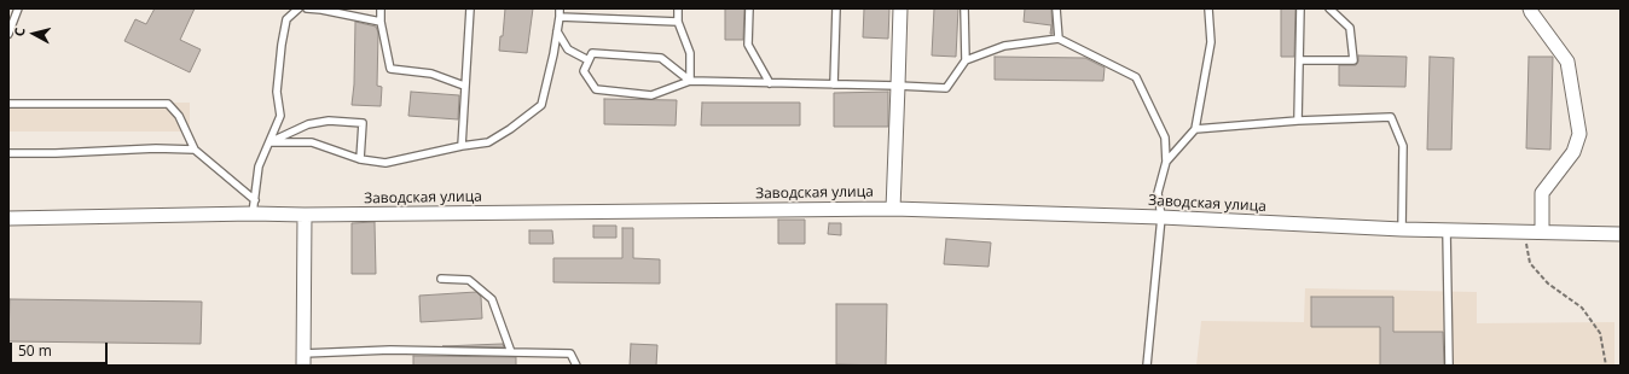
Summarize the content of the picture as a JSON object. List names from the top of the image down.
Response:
{
  "streets": {
    "street": ["Заводская улица"]
  },
  "scale_bar": "50 m",
  "north": "left"
}
